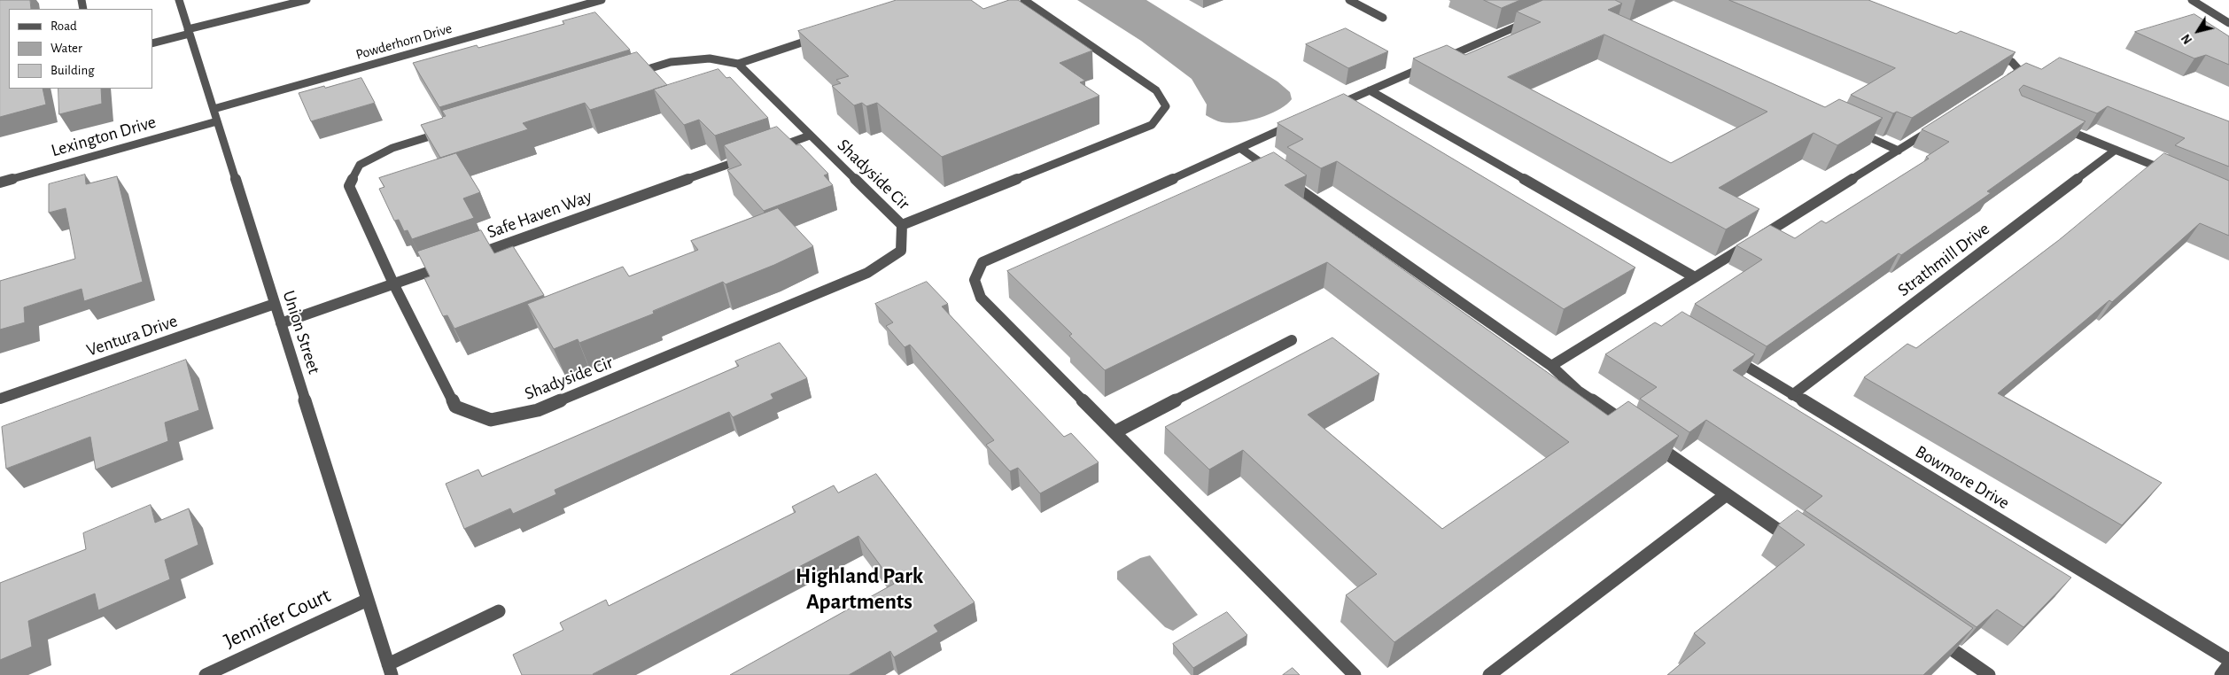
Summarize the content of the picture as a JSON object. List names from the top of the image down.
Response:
{
  "streets": {
    "street": [
      "Powderhorn Drive",
      "Lexington Drive",
      "Shadyside Cir",
      "Safe Haven Way",
      "Strathmill Drive",
      "Union Street",
      "Ventura Drive",
      "Bowmore Drive",
      "Jennifer Court"
    ]
  },
  "crossings": [
    ["Powderhorn Drive", "Union Street"],
    ["Lexington Drive", "Union Street"],
    ["Strathmill Drive", "Bowmore Drive"],
    ["Union Street", "Ventura Drive"],
    ["Union Street", "Jennifer Court"]
  ],
  "districts": ["Highland Park Apartments"],
  "legend": ["Road", "Water", "Building"],
  "north": "bottom left"
}
